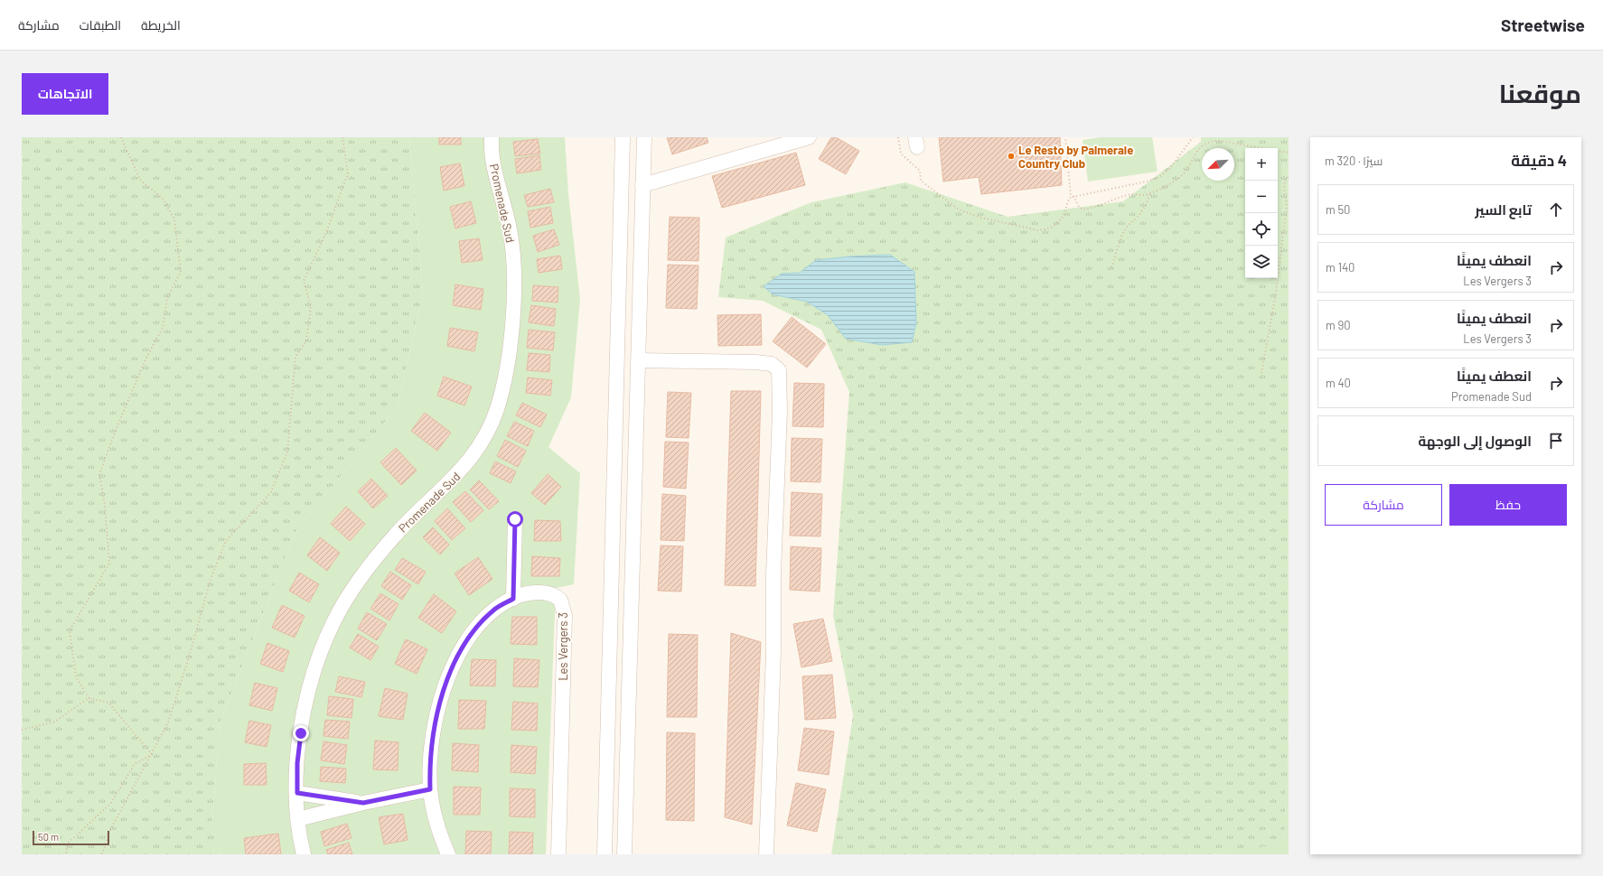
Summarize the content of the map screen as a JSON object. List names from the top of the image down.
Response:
{
  "streets": {
    "street": ["Promenade Sud", "Les Vergers 3"]
  },
  "places": ["Le Resto by Palmeraie Country Club"],
  "scale_bar": "50 m",
  "north": "bottom left",
  "page": {
    "header": "Streetwise",
    "nav": ["الخريطة", "الطبقات", "مشاركة"],
    "title": "موقعنا",
    "buttons": [
      "الاتجاهات",
      ["حفظ", "مشاركة"]
    ],
    "heading": ["4 دقيقة", "سيرًا · 320 m"],
    "map_buttons": ["+", "−"],
    "list": [
      ["تابع السير", "50 m"],
      ["انعطف يمينًا", "Les Vergers 3", "140 m"],
      ["انعطف يمينًا", "Les Vergers 3", "90 m"],
      ["انعطف يمينًا", "Promenade Sud", "40 m"],
      "الوصول إلى الوجهة"
    ],
    "scale": "50 m"
  }
}
